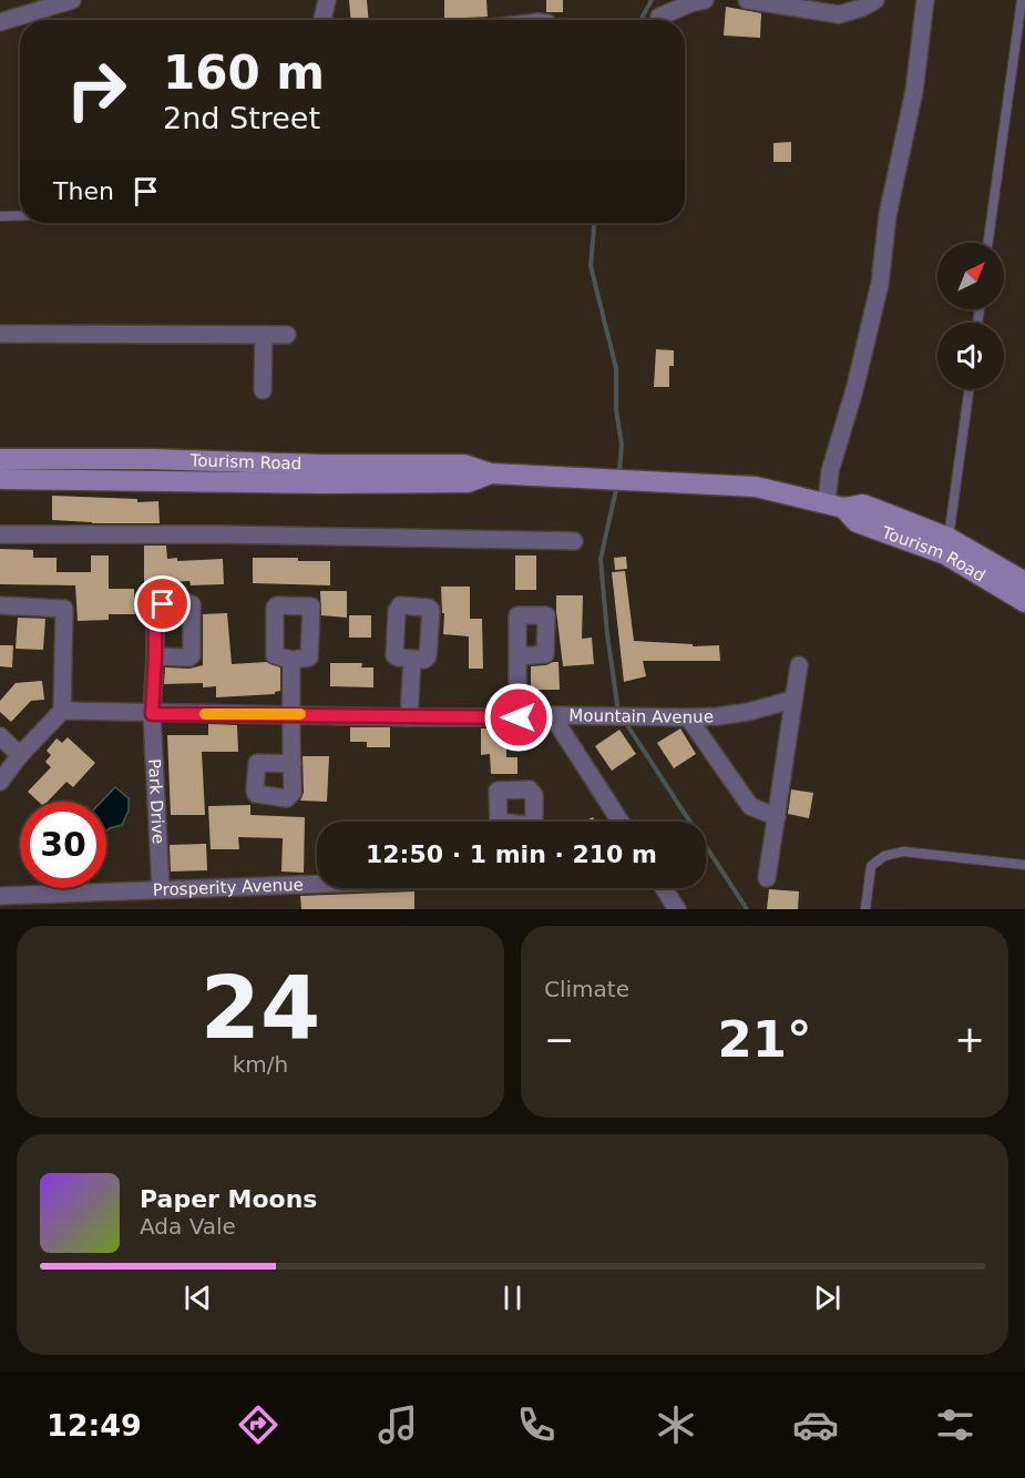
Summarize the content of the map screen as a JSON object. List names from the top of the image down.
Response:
{
  "streets": {
    "main road": ["Tourism Road"],
    "street": ["Mountain Avenue", "Park Drive", "Prosperity Avenue"]
  },
  "crossings": [
    ["Mountain Avenue", "Park Drive"],
    ["Park Drive", "Prosperity Avenue"]
  ],
  "north": "top right",
  "page": {
    "turn": ["160 m", "2nd Street"],
    "then": "Then",
    "limit": "30",
    "trip": "12:50 · 1 min · 210 m",
    "tile": [
      ["24", "km/h"],
      "Climate"
    ],
    "heat": ["−", "21°", "+"],
    "song": ["Paper Moons", "Ada Vale"],
    "tabs": "12:49"
  }
}
